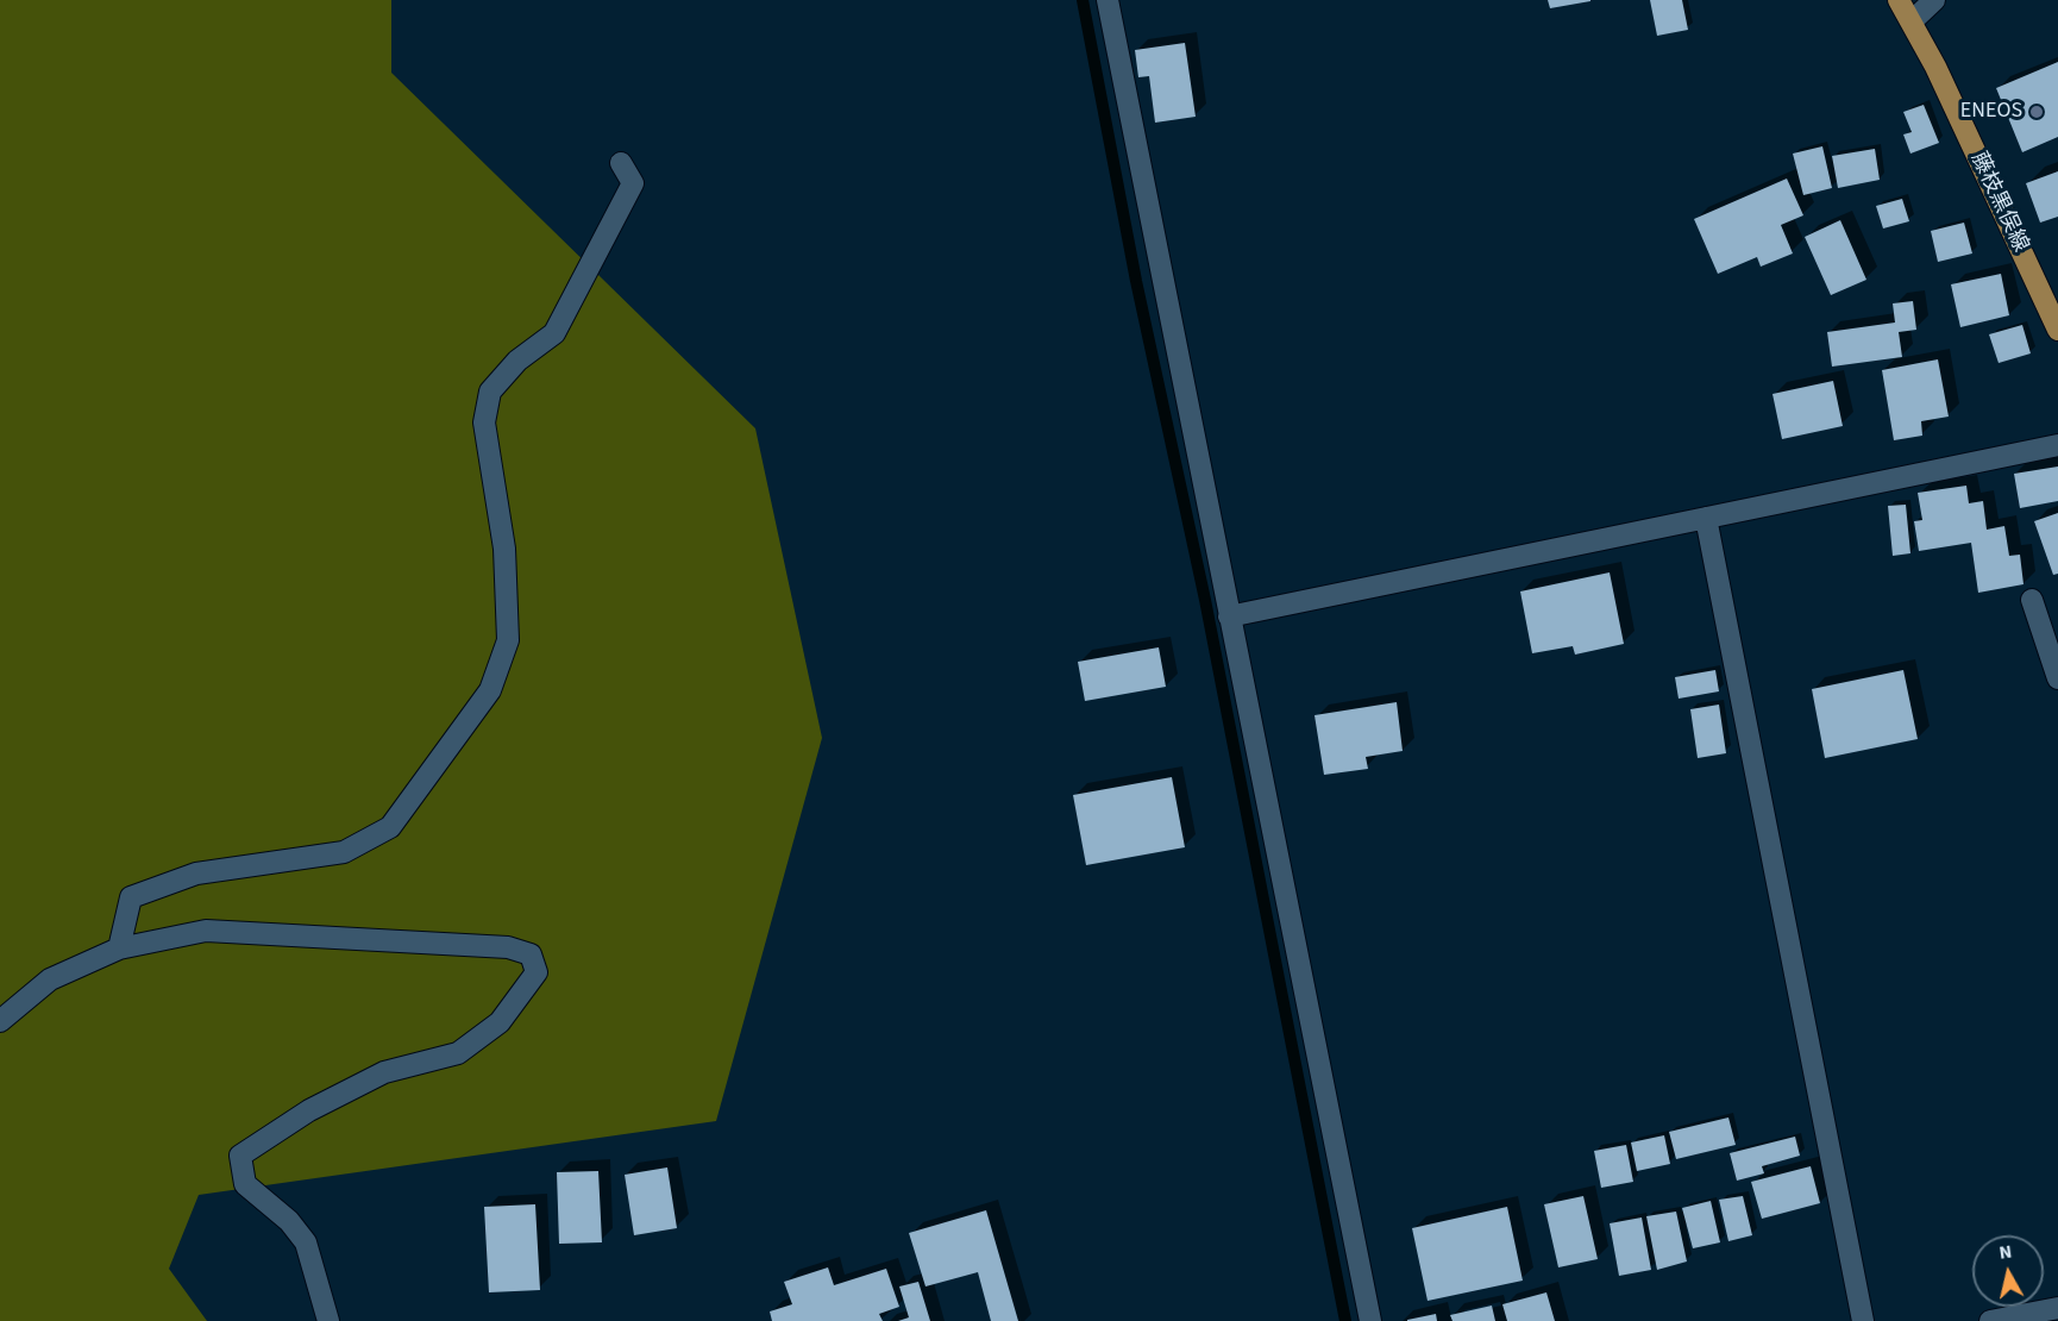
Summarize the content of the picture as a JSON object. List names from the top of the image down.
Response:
{
  "streets": {
    "main road": ["藤枝黒俣線"]
  },
  "places": ["ENEOS"],
  "north": "top"
}
